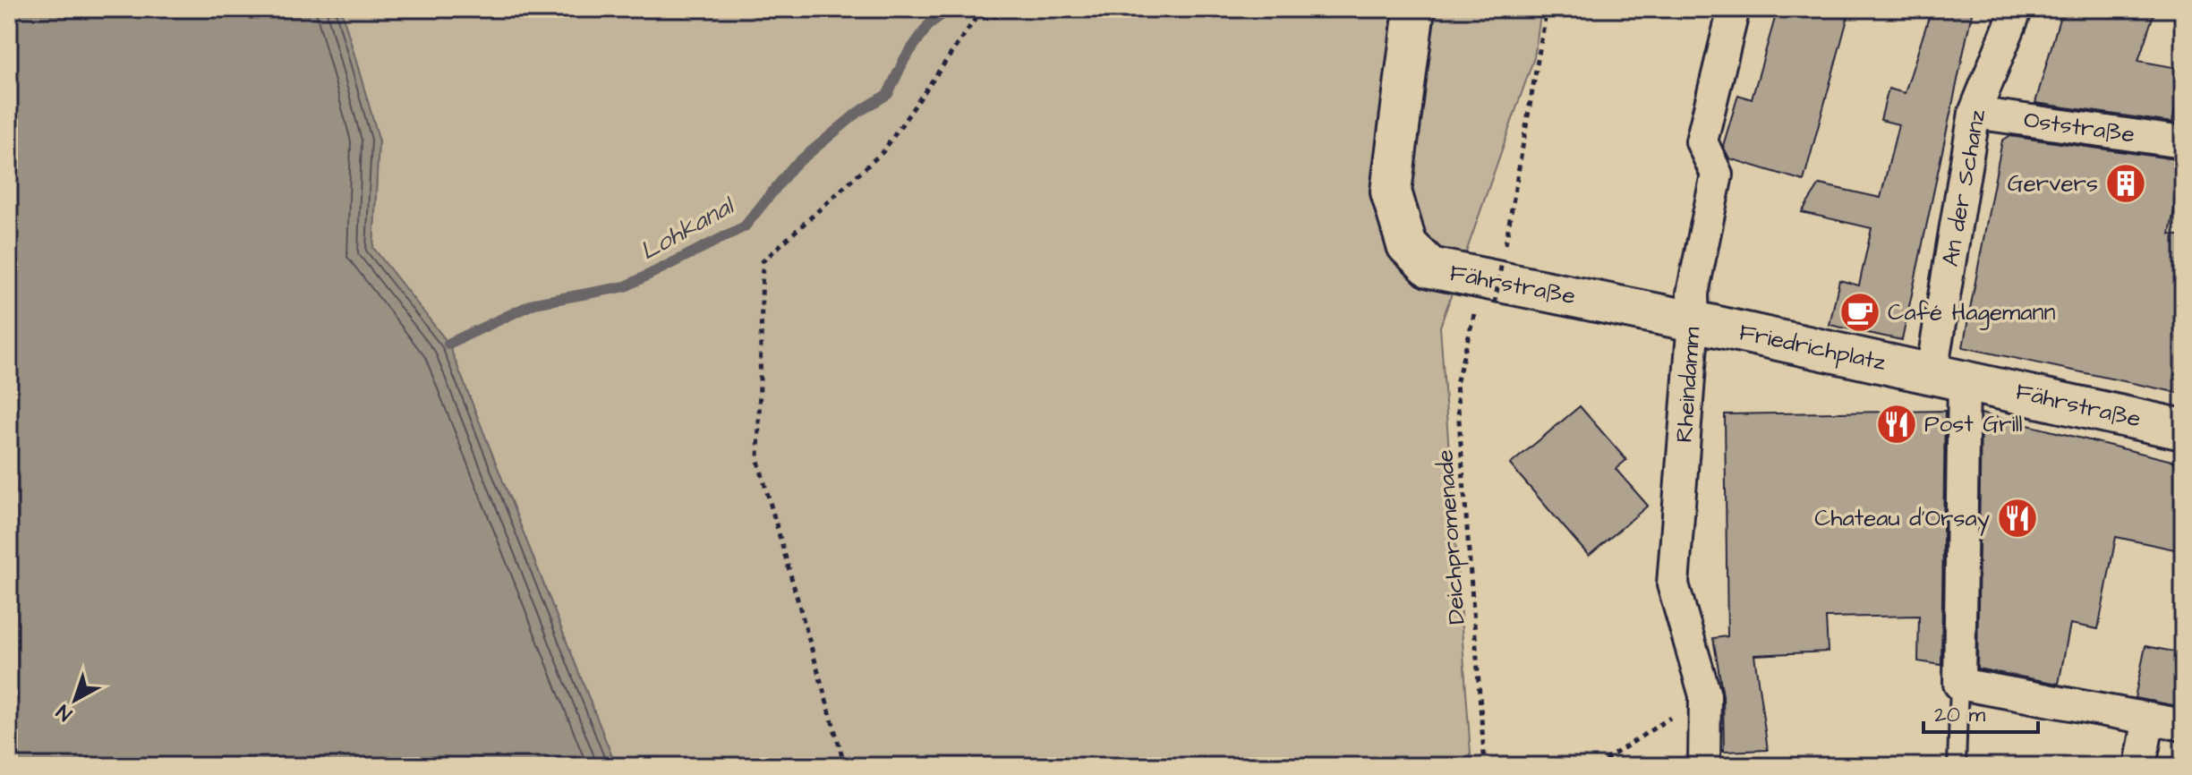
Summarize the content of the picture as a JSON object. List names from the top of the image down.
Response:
{
  "streets": {
    "main road": ["Fährstraße", "Friedrichplatz"],
    "street": ["Oststraße", "An der Schanz", "Rheindamm"],
    "path": ["Deichpromenade"]
  },
  "crossings": [
    ["Oststraße", "An der Schanz"],
    ["An der Schanz", "Fährstraße"],
    ["An der Schanz", "Friedrichplatz"],
    ["Fährstraße", "Friedrichplatz"],
    ["Fährstraße", "Rheindamm"],
    ["Friedrichplatz", "Rheindamm"]
  ],
  "water": ["Lohkanal"],
  "places": {
    "building": ["Gervers"],
    "cafe": ["Café Hagemann"],
    "restaurant": ["Post Grill", "Chateau d'Orsay"]
  },
  "scale_bar": "20 m",
  "north": "bottom left"
}
